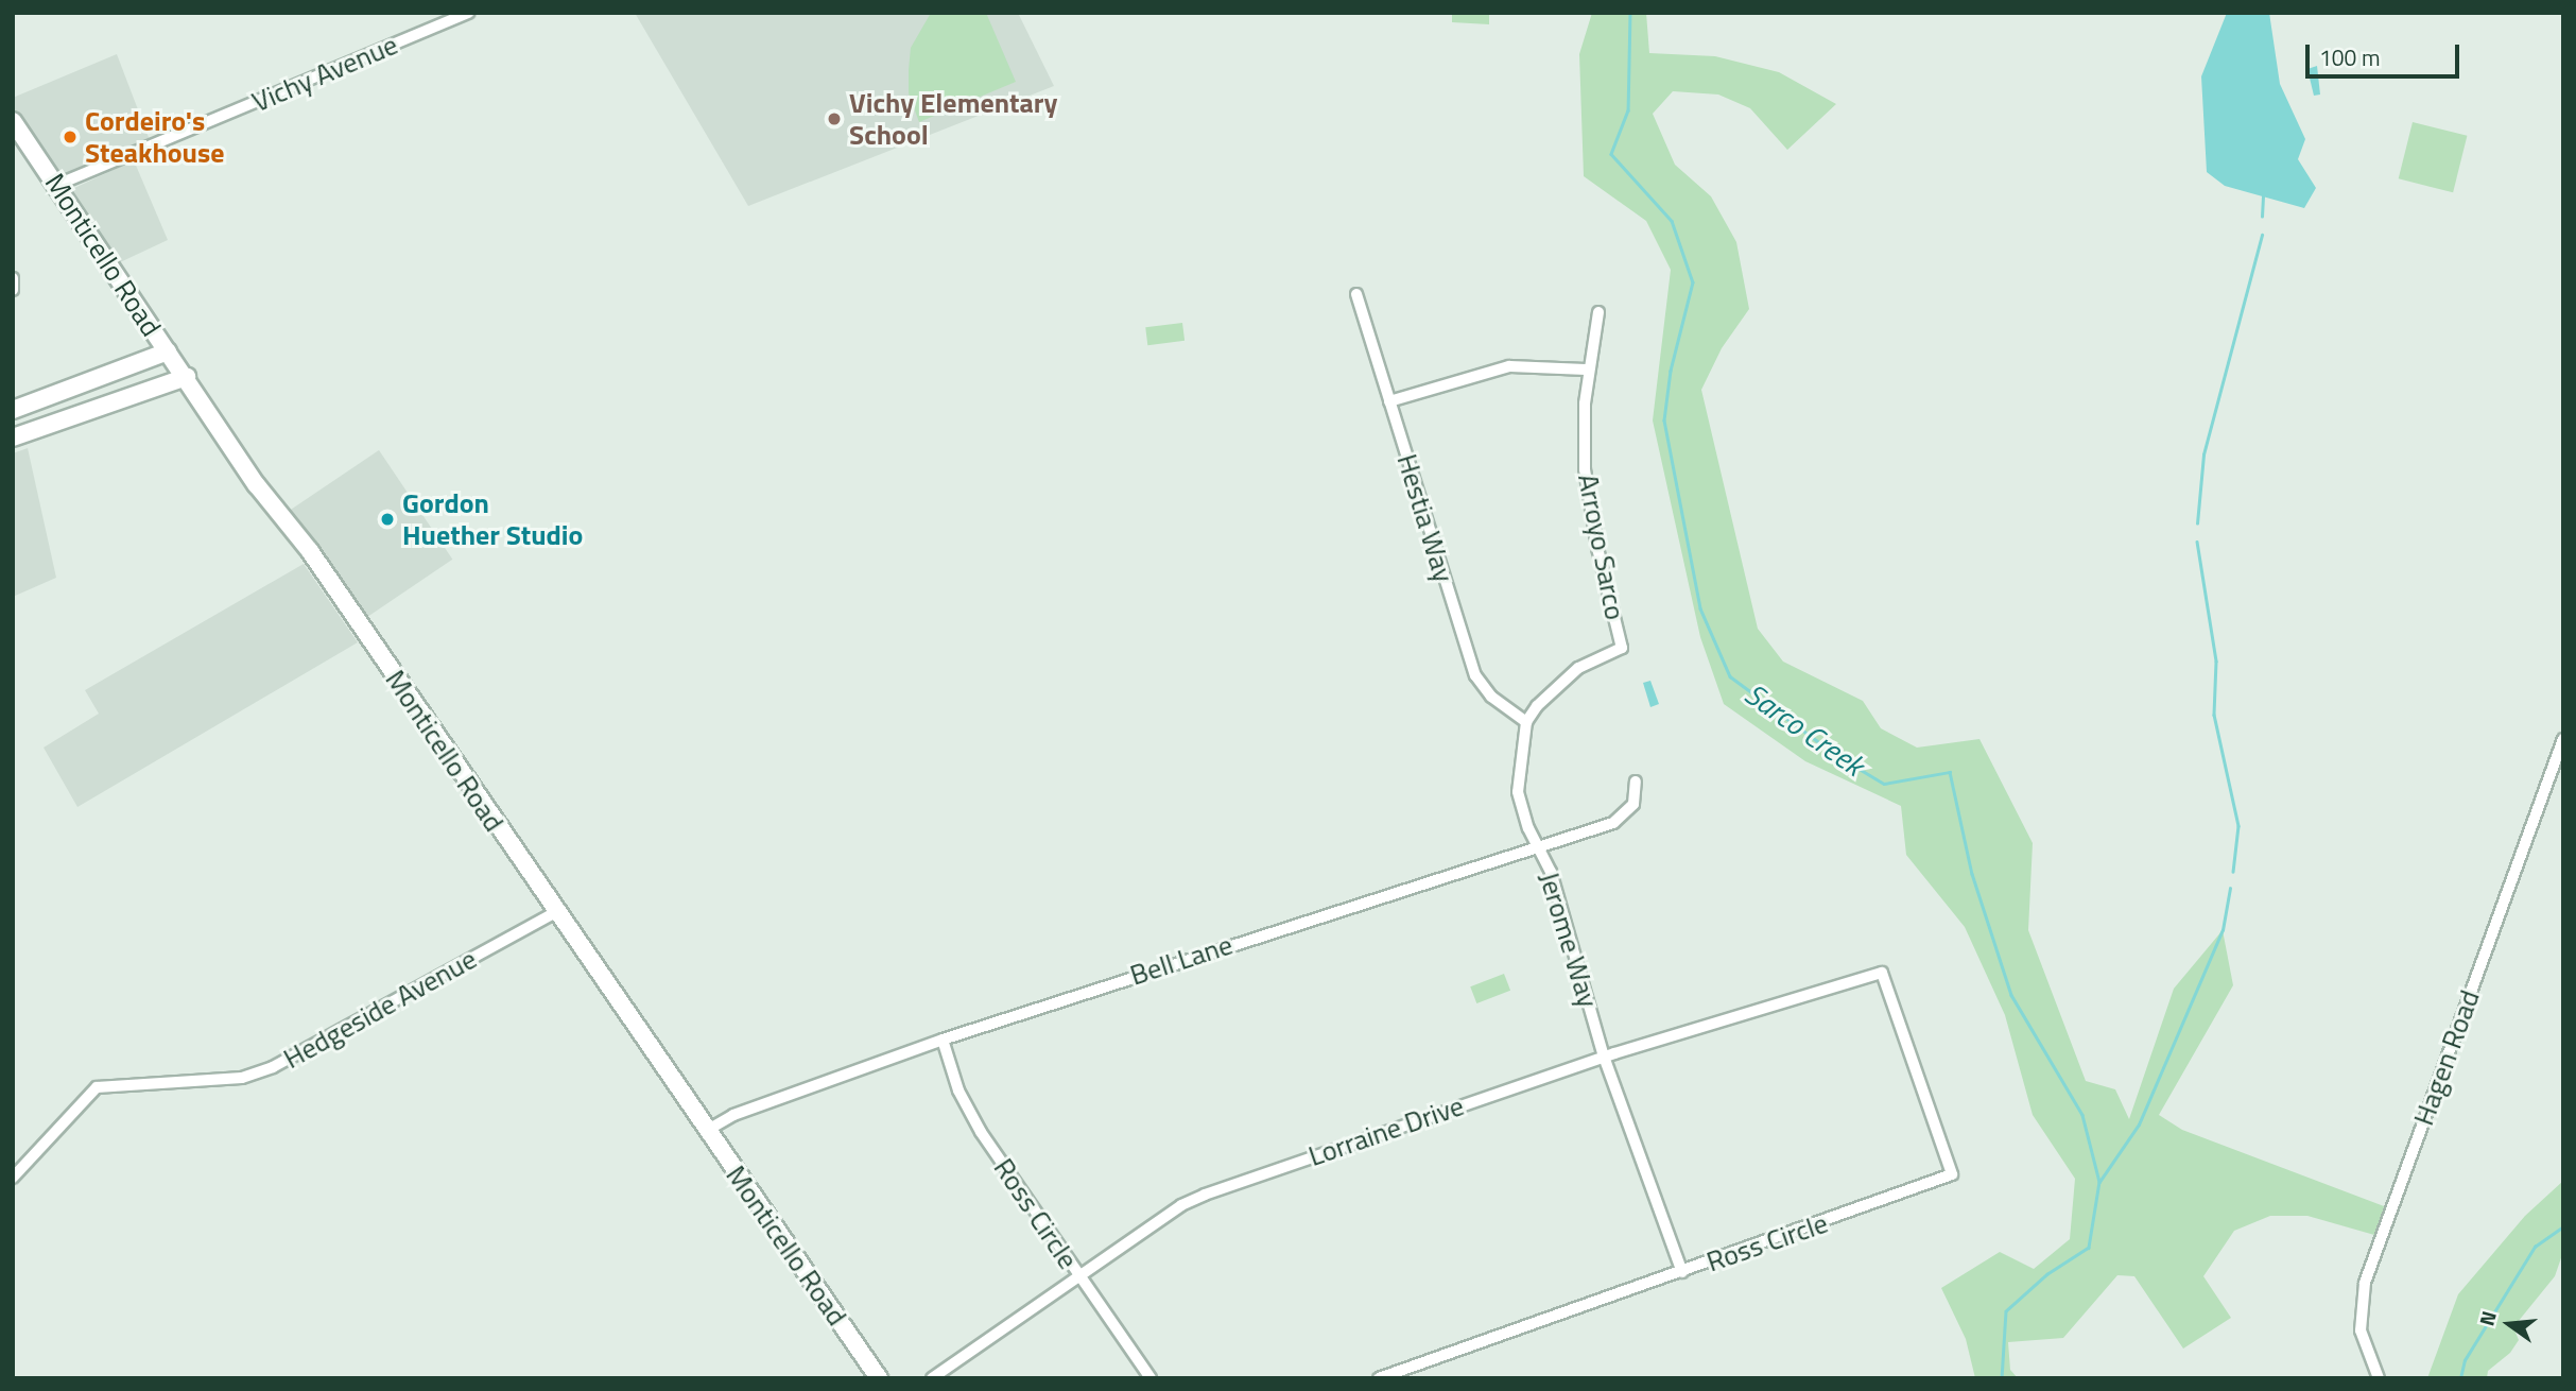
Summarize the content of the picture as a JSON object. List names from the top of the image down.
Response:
{
  "streets": {
    "main road": ["Monticello Road"],
    "street": [
      "Vichy Avenue",
      "Hestia Way",
      "Arroyo Sarco",
      "Jerome Way",
      "Bell Lane",
      "Hedgeside Avenue",
      "Hagen Road",
      "Lorraine Drive",
      "Ross Circle"
    ]
  },
  "crossings": [
    ["Vichy Avenue", "Monticello Road"],
    ["Monticello Road", "Bell Lane"],
    ["Monticello Road", "Hedgeside Avenue"],
    ["Hestia Way", "Jerome Way"],
    ["Arroyo Sarco", "Jerome Way"],
    ["Jerome Way", "Bell Lane"],
    ["Jerome Way", "Lorraine Drive"],
    ["Jerome Way", "Ross Circle"],
    ["Bell Lane", "Ross Circle"],
    ["Lorraine Drive", "Ross Circle"]
  ],
  "water": ["Sarco Creek"],
  "places": ["Vichy Elementary School", "Cordeiro's Steakhouse", "Gordon Huether Studio"],
  "scale_bar": "100 m",
  "north": "left"
}
